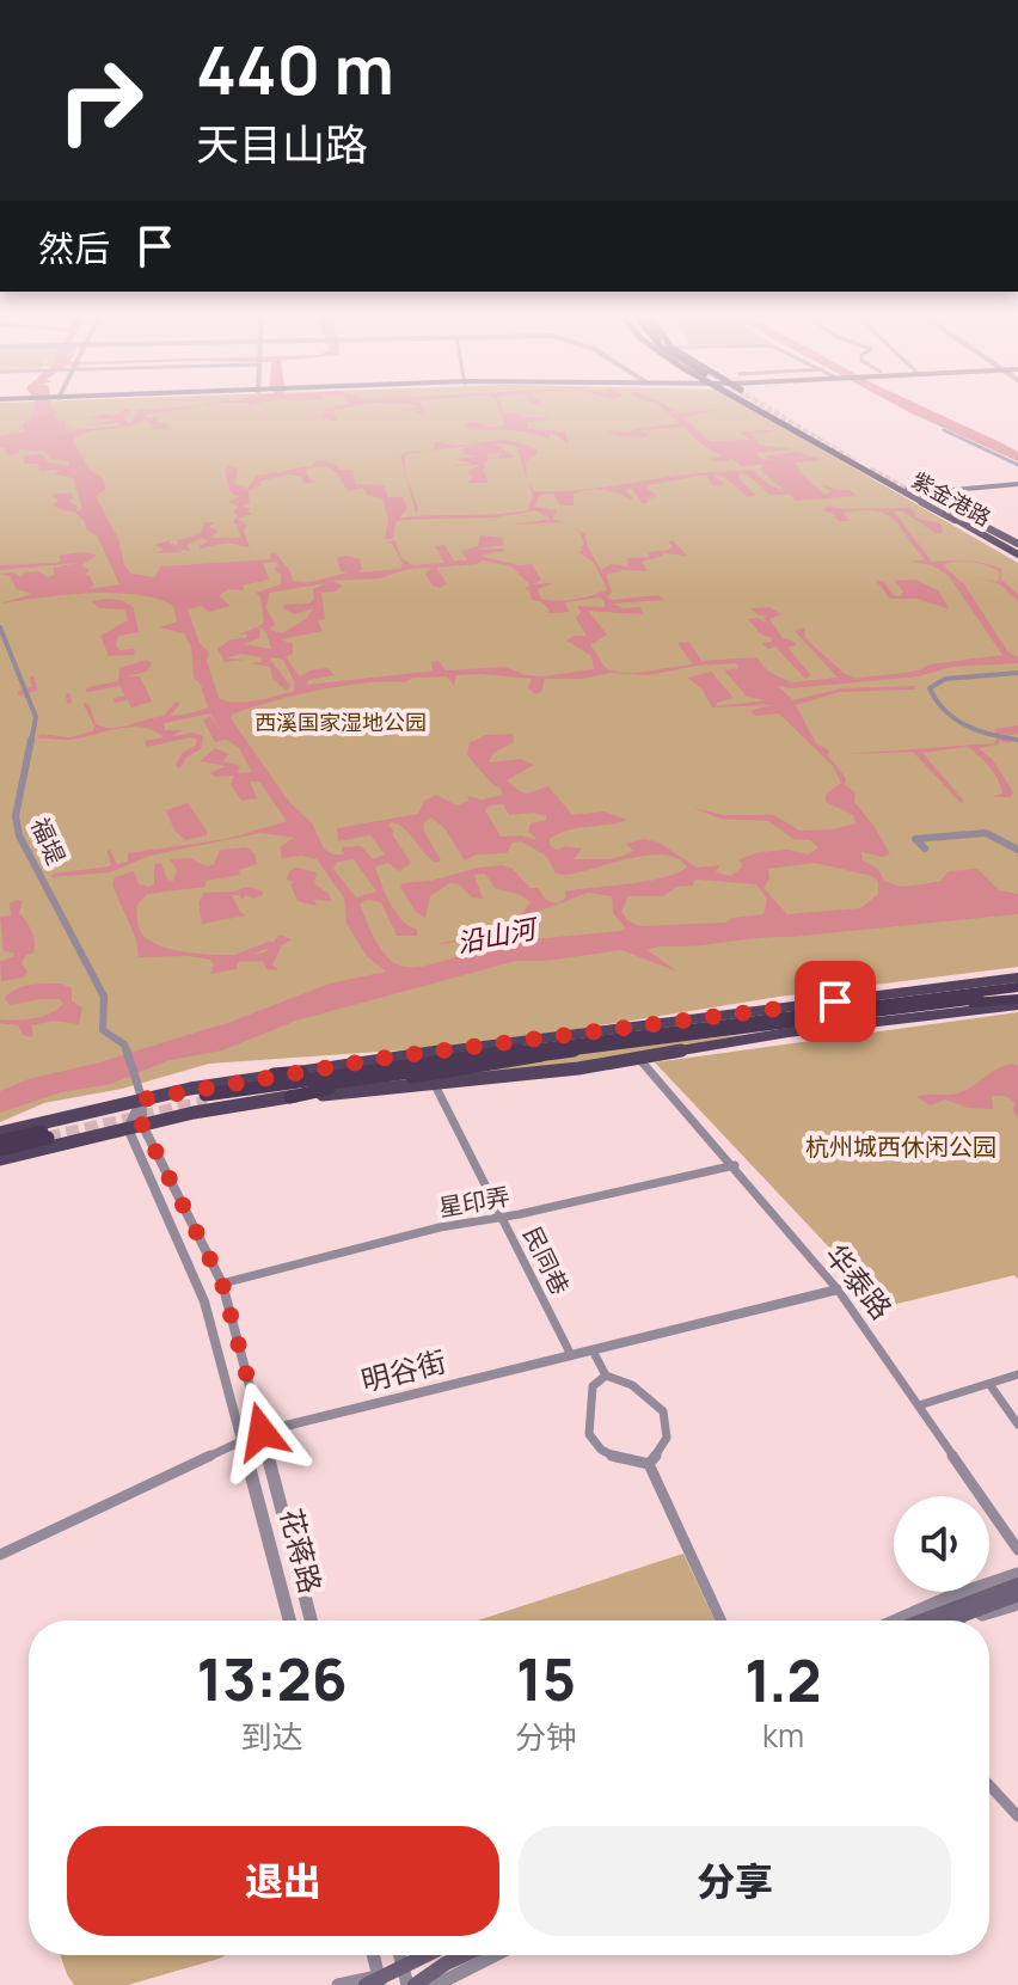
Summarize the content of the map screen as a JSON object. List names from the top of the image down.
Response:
{
  "streets": {
    "main road": ["紫金港路"],
    "street": [
      "福堤",
      "星印弄",
      "民同巷",
      "华泰路",
      "明谷街",
      "花蒋路"
    ]
  },
  "crossings": [
    ["福堤", "花蒋路"],
    ["星印弄", "民同巷"],
    ["星印弄", "华泰路"],
    ["星印弄", "花蒋路"],
    ["民同巷", "明谷街"],
    ["华泰路", "明谷街"],
    ["明谷街", "花蒋路"]
  ],
  "water": ["沿山河"],
  "parks": ["西溪国家湿地公园", "杭州城西休闲公园"],
  "page": {
    "turn": ["440 m", "天目山路"],
    "then": "然后",
    "eta": [
      "13:26",
      "到达",
      "15",
      "分钟",
      "1.2",
      "km"
    ],
    "buttons": ["退出", "分享"]
  }
}
